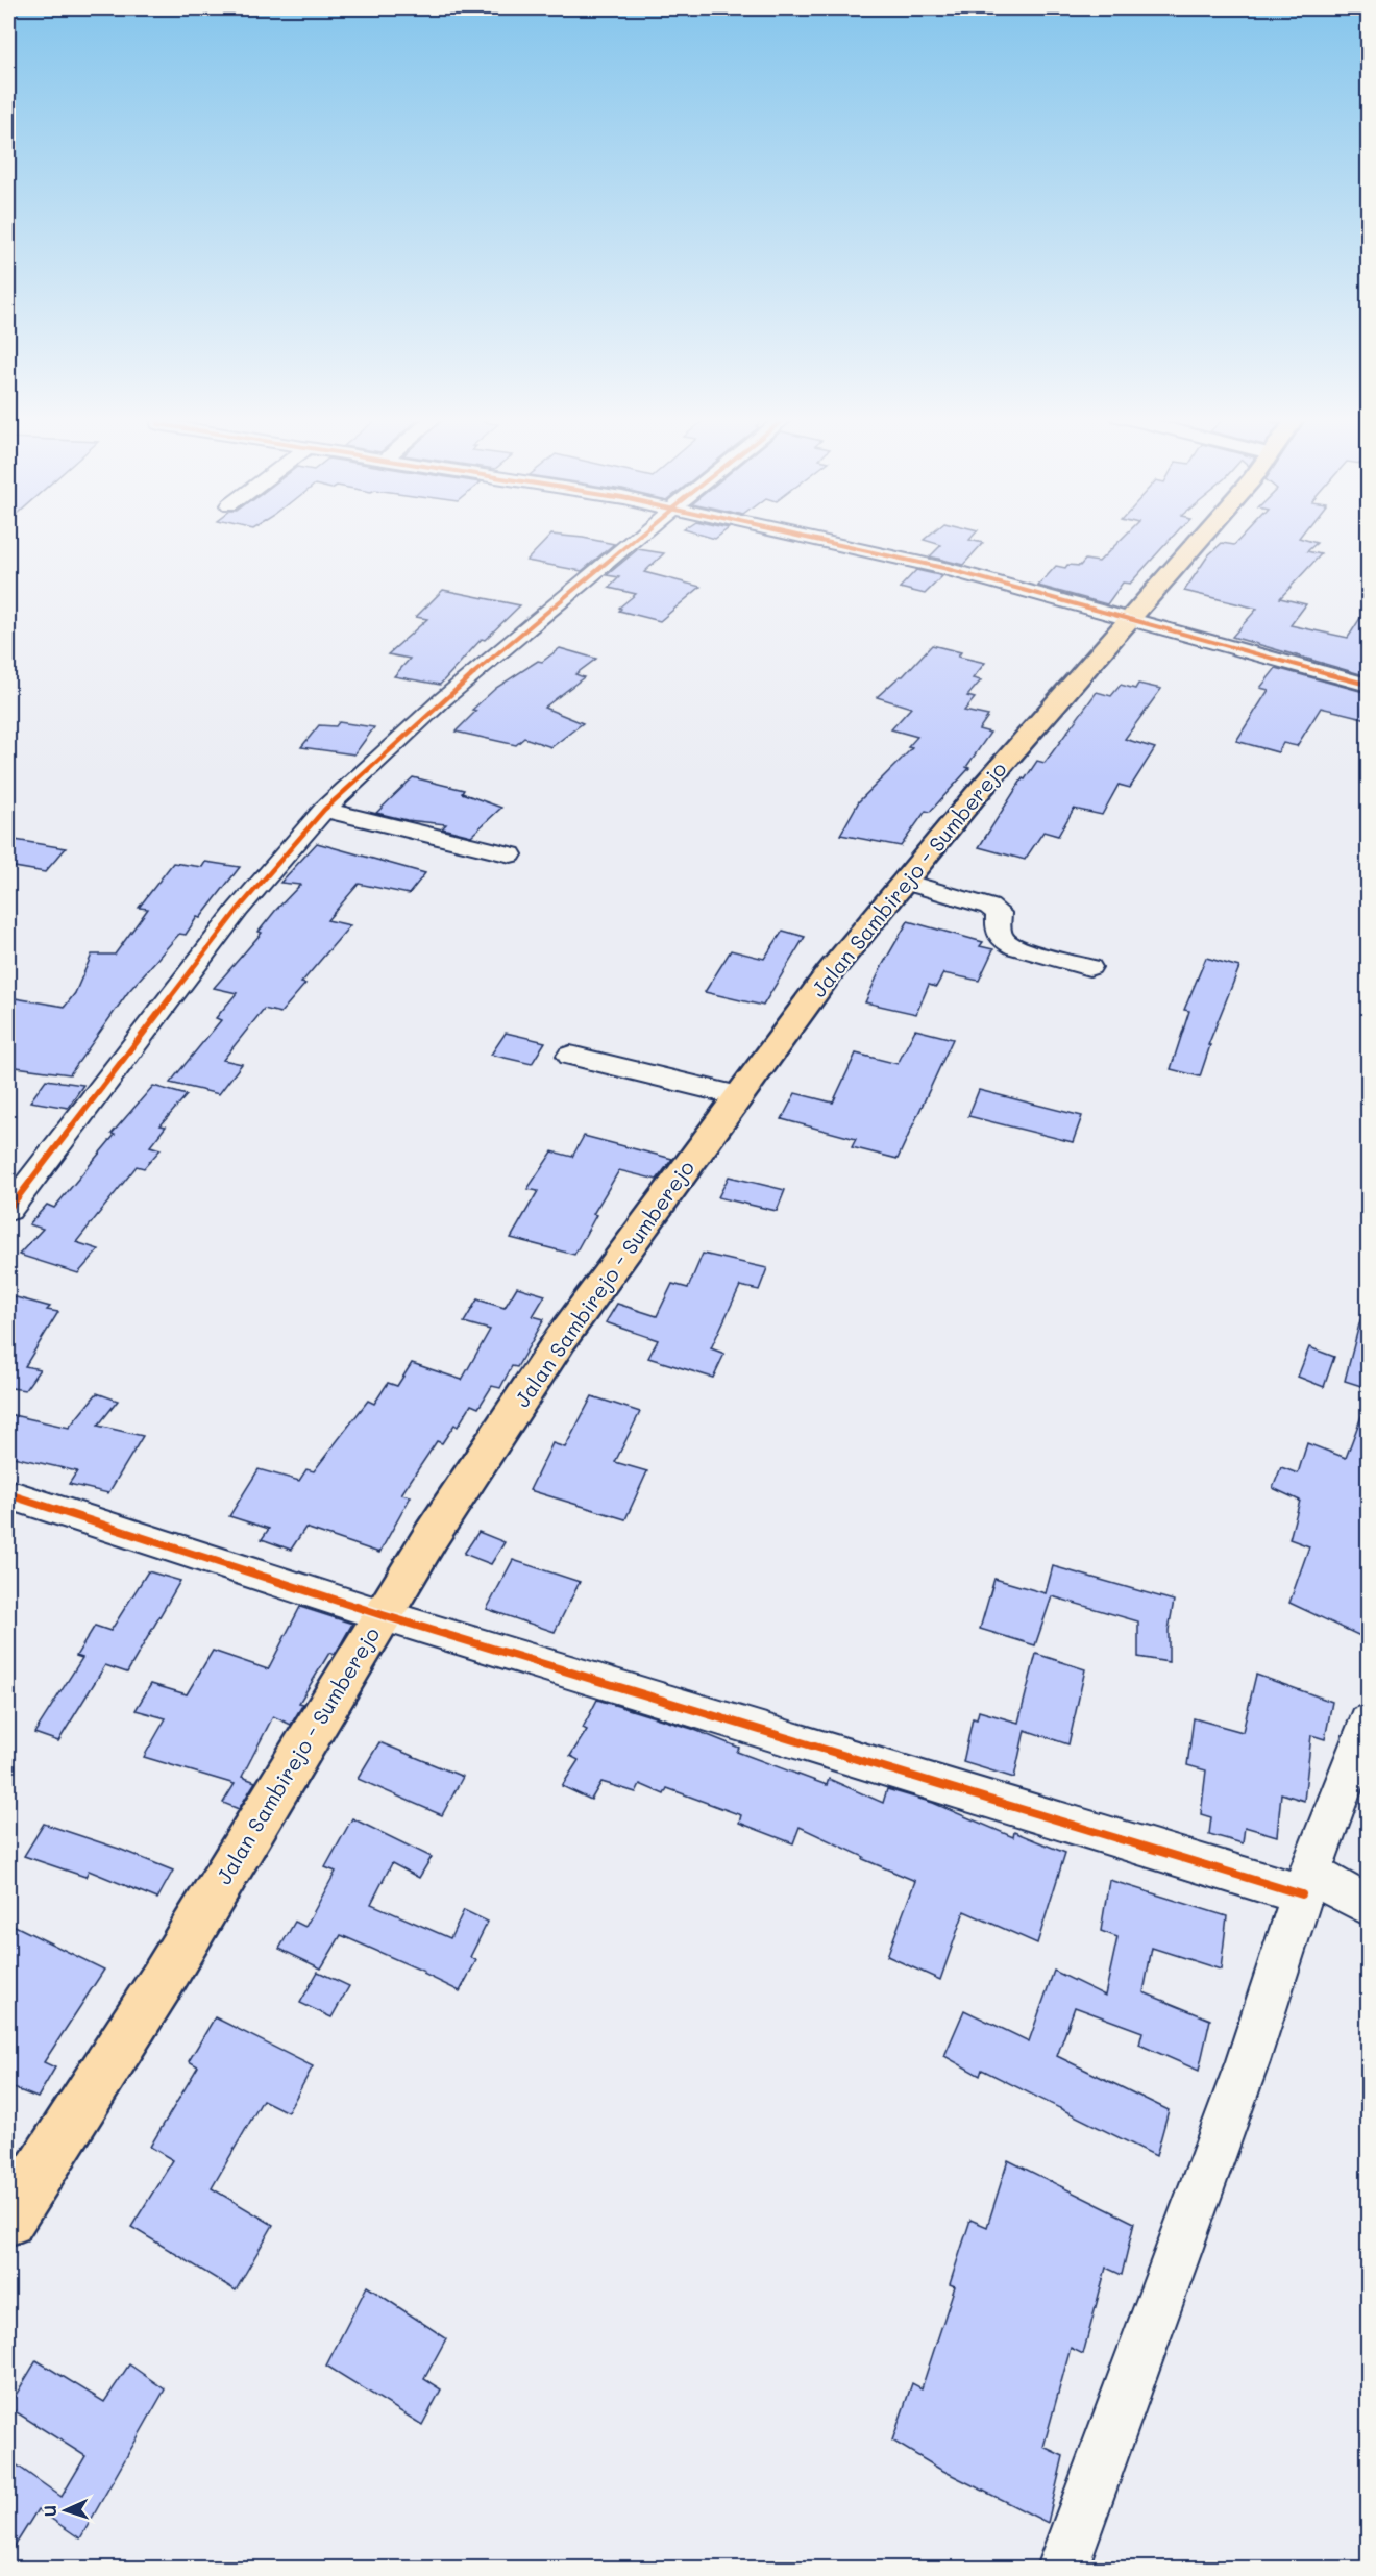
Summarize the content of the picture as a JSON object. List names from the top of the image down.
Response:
{
  "streets": {
    "main road": ["Jalan Sambirejo - Sumberejo"]
  },
  "north": "left"
}
